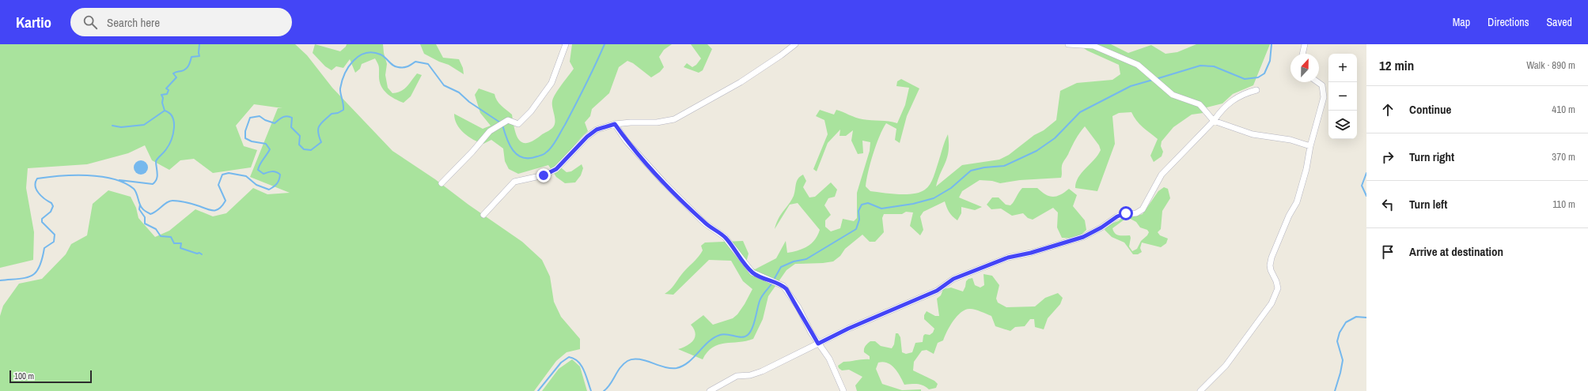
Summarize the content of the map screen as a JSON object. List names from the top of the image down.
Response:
{
  "scale_bar": "100 m",
  "north": "top",
  "page": {
    "header": "Kartio",
    "search": "Search here",
    "nav": ["Map", "Directions", "Saved"],
    "heading": ["12 min", "Walk · 890 m"],
    "map_buttons": ["+", "−"],
    "list": [
      ["Continue", "410 m"],
      ["Turn right", "370 m"],
      ["Turn left", "110 m"],
      "Arrive at destination"
    ],
    "scale": "100 m"
  }
}
